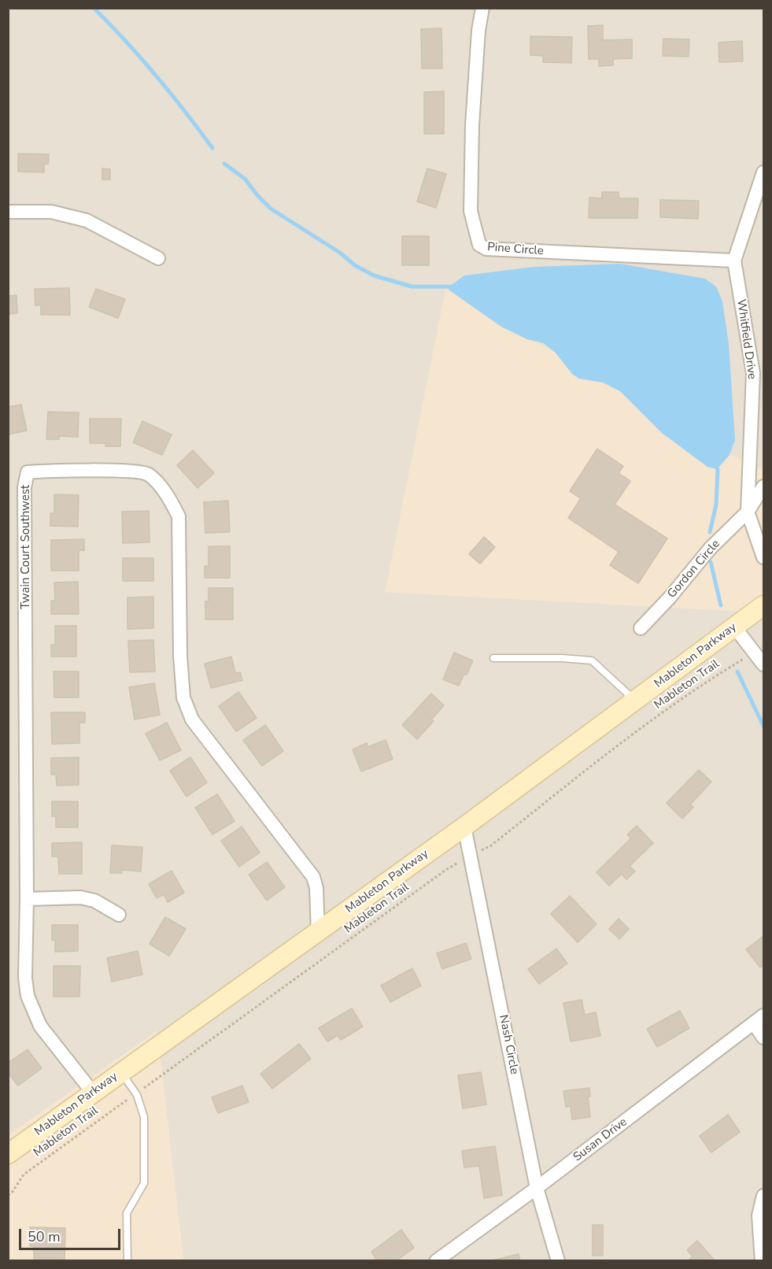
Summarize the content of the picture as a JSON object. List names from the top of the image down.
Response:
{
  "streets": {
    "main road": ["Mableton Parkway"],
    "street": [
      "Pine Circle",
      "Whitfield Drive",
      "Twain Court Southwest",
      "Gordon Circle",
      "Nash Circle",
      "Susan Drive"
    ],
    "path": ["Mableton Trail"]
  },
  "crossings": [
    ["Pine Circle", "Whitfield Drive"],
    ["Whitfield Drive", "Gordon Circle"],
    ["Twain Court Southwest", "Mableton Parkway"],
    ["Mableton Parkway", "Nash Circle"],
    ["Mableton Trail", "Nash Circle"],
    ["Nash Circle", "Susan Drive"]
  ],
  "scale_bar": "50 m"
}
